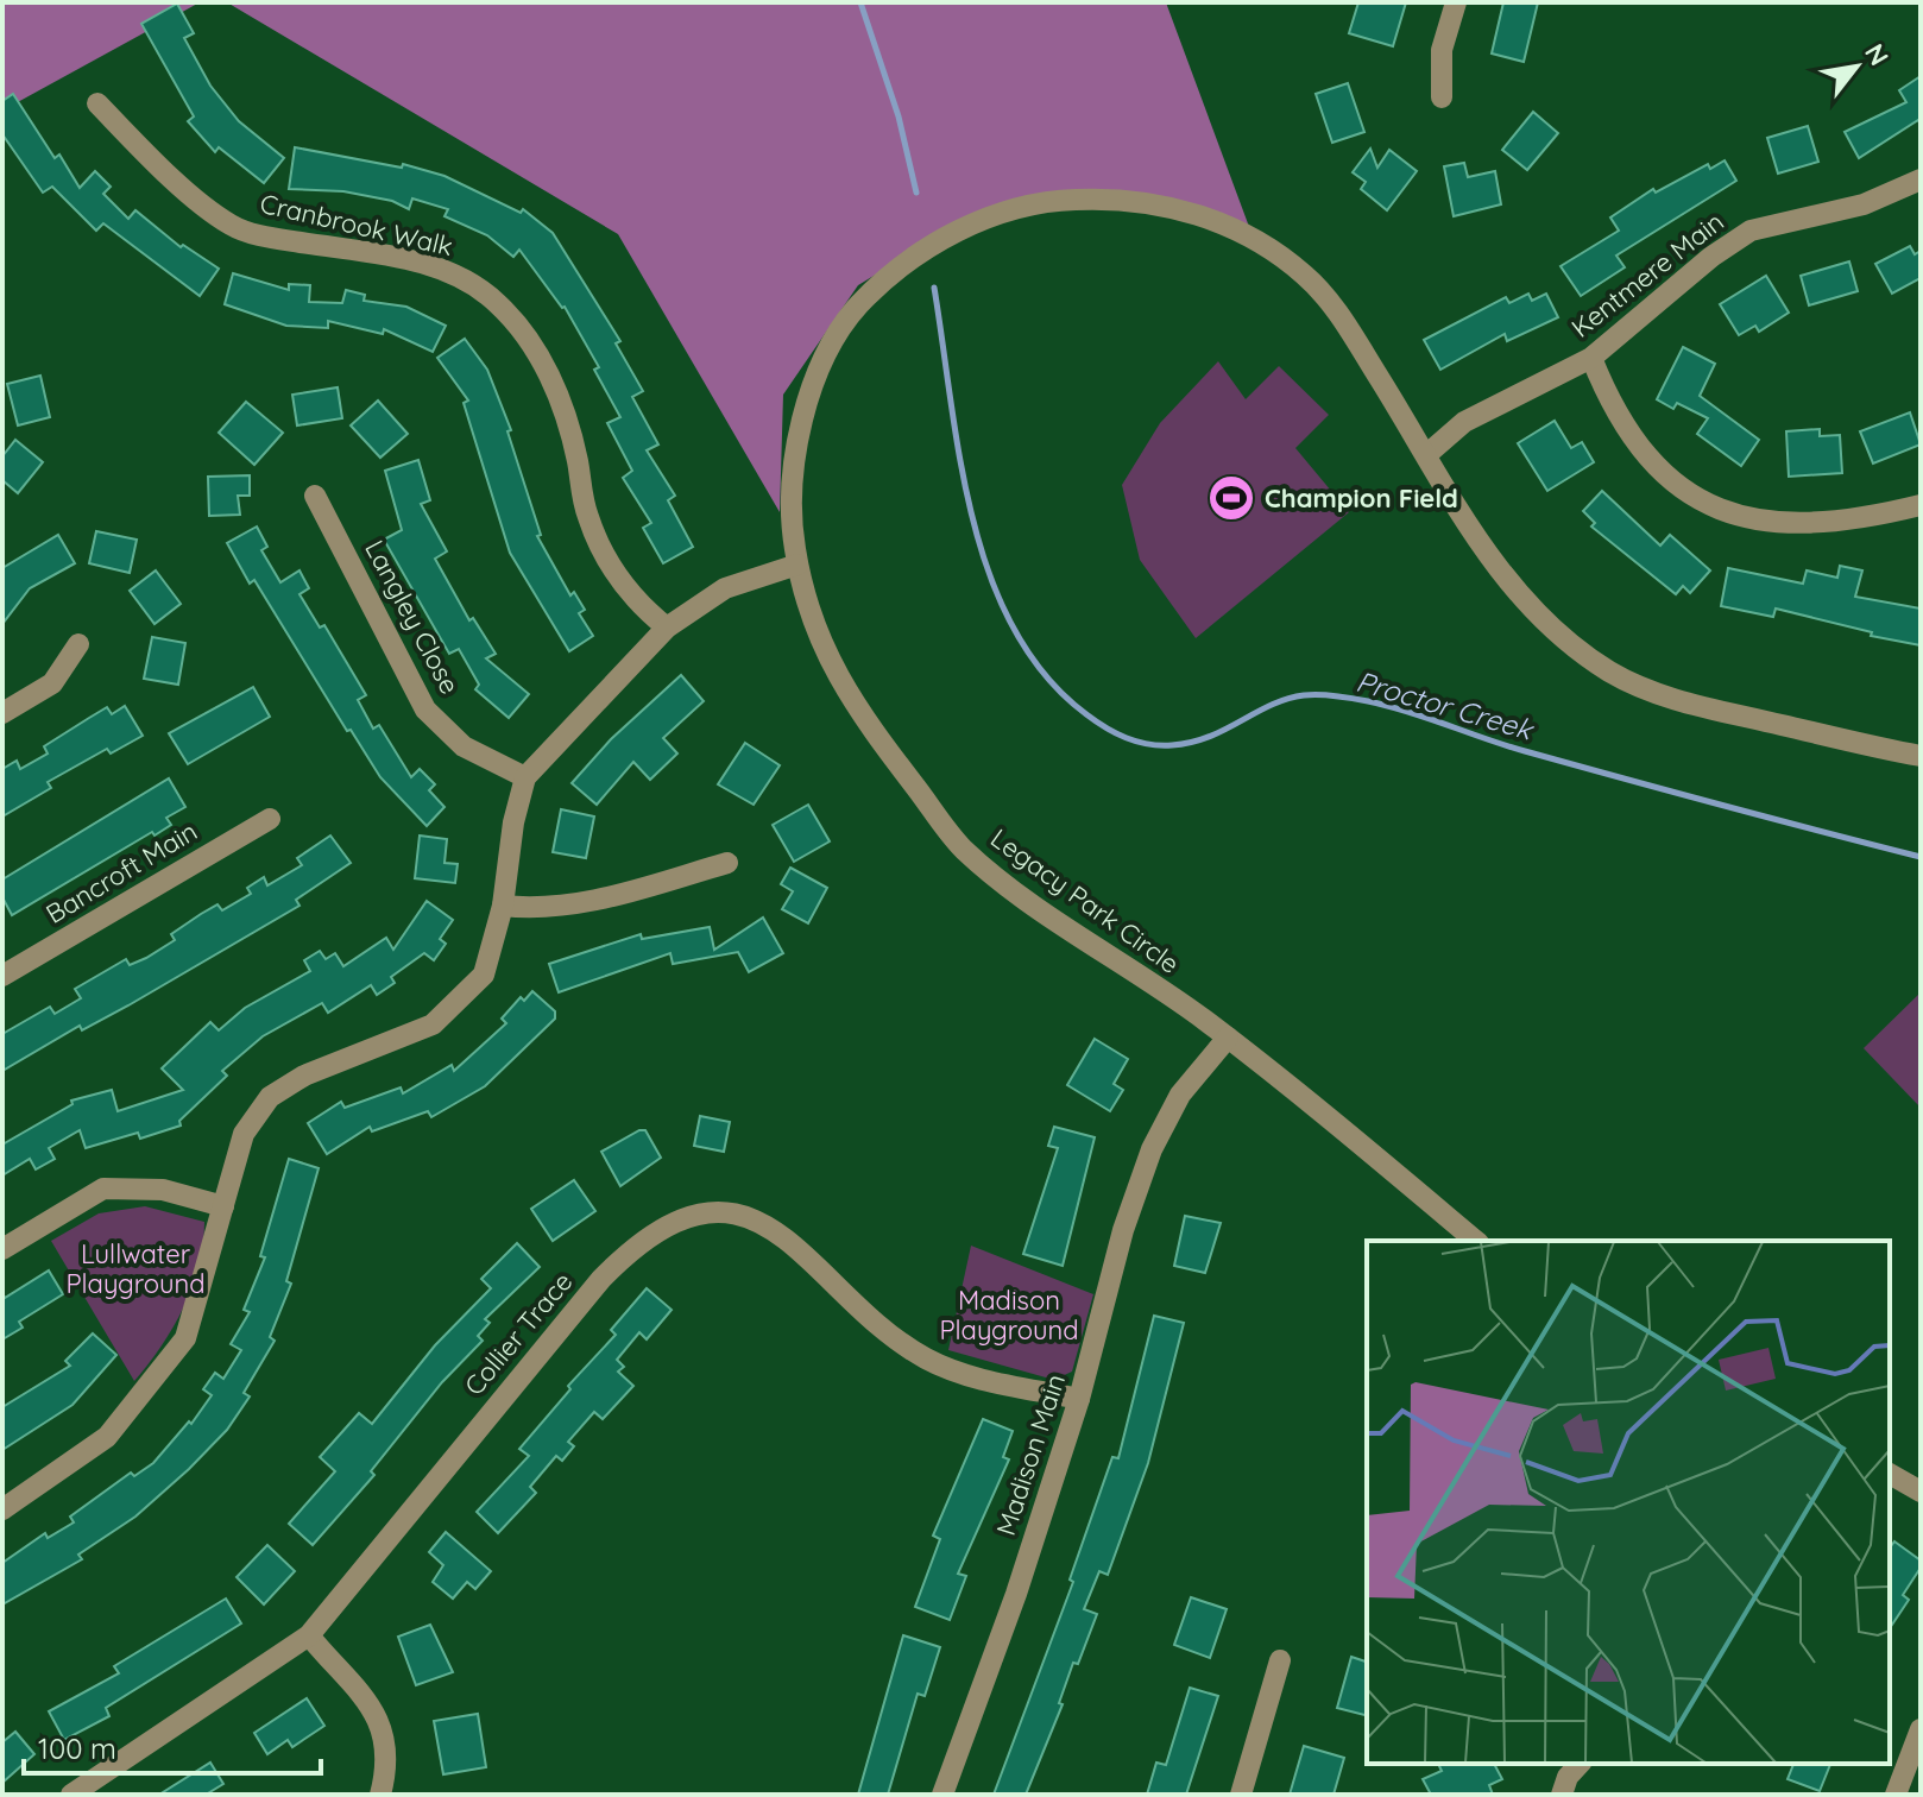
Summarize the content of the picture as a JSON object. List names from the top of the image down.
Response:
{
  "streets": {
    "street": [
      "Cranbrook Walk",
      "Kentmere Main",
      "Langley Close",
      "Bancroft Main",
      "Legacy Park Circle",
      "Collier Trace",
      "Madison Main"
    ]
  },
  "crossings": [
    ["Kentmere Main", "Legacy Park Circle"],
    ["Legacy Park Circle", "Madison Main"],
    ["Collier Trace", "Madison Main"]
  ],
  "water": ["Proctor Creek"],
  "parks": ["Lullwater Playground", "Madison Playground"],
  "places": {
    "sports": ["Champion Field"]
  },
  "scale_bar": "100 m",
  "north": "top right"
}
